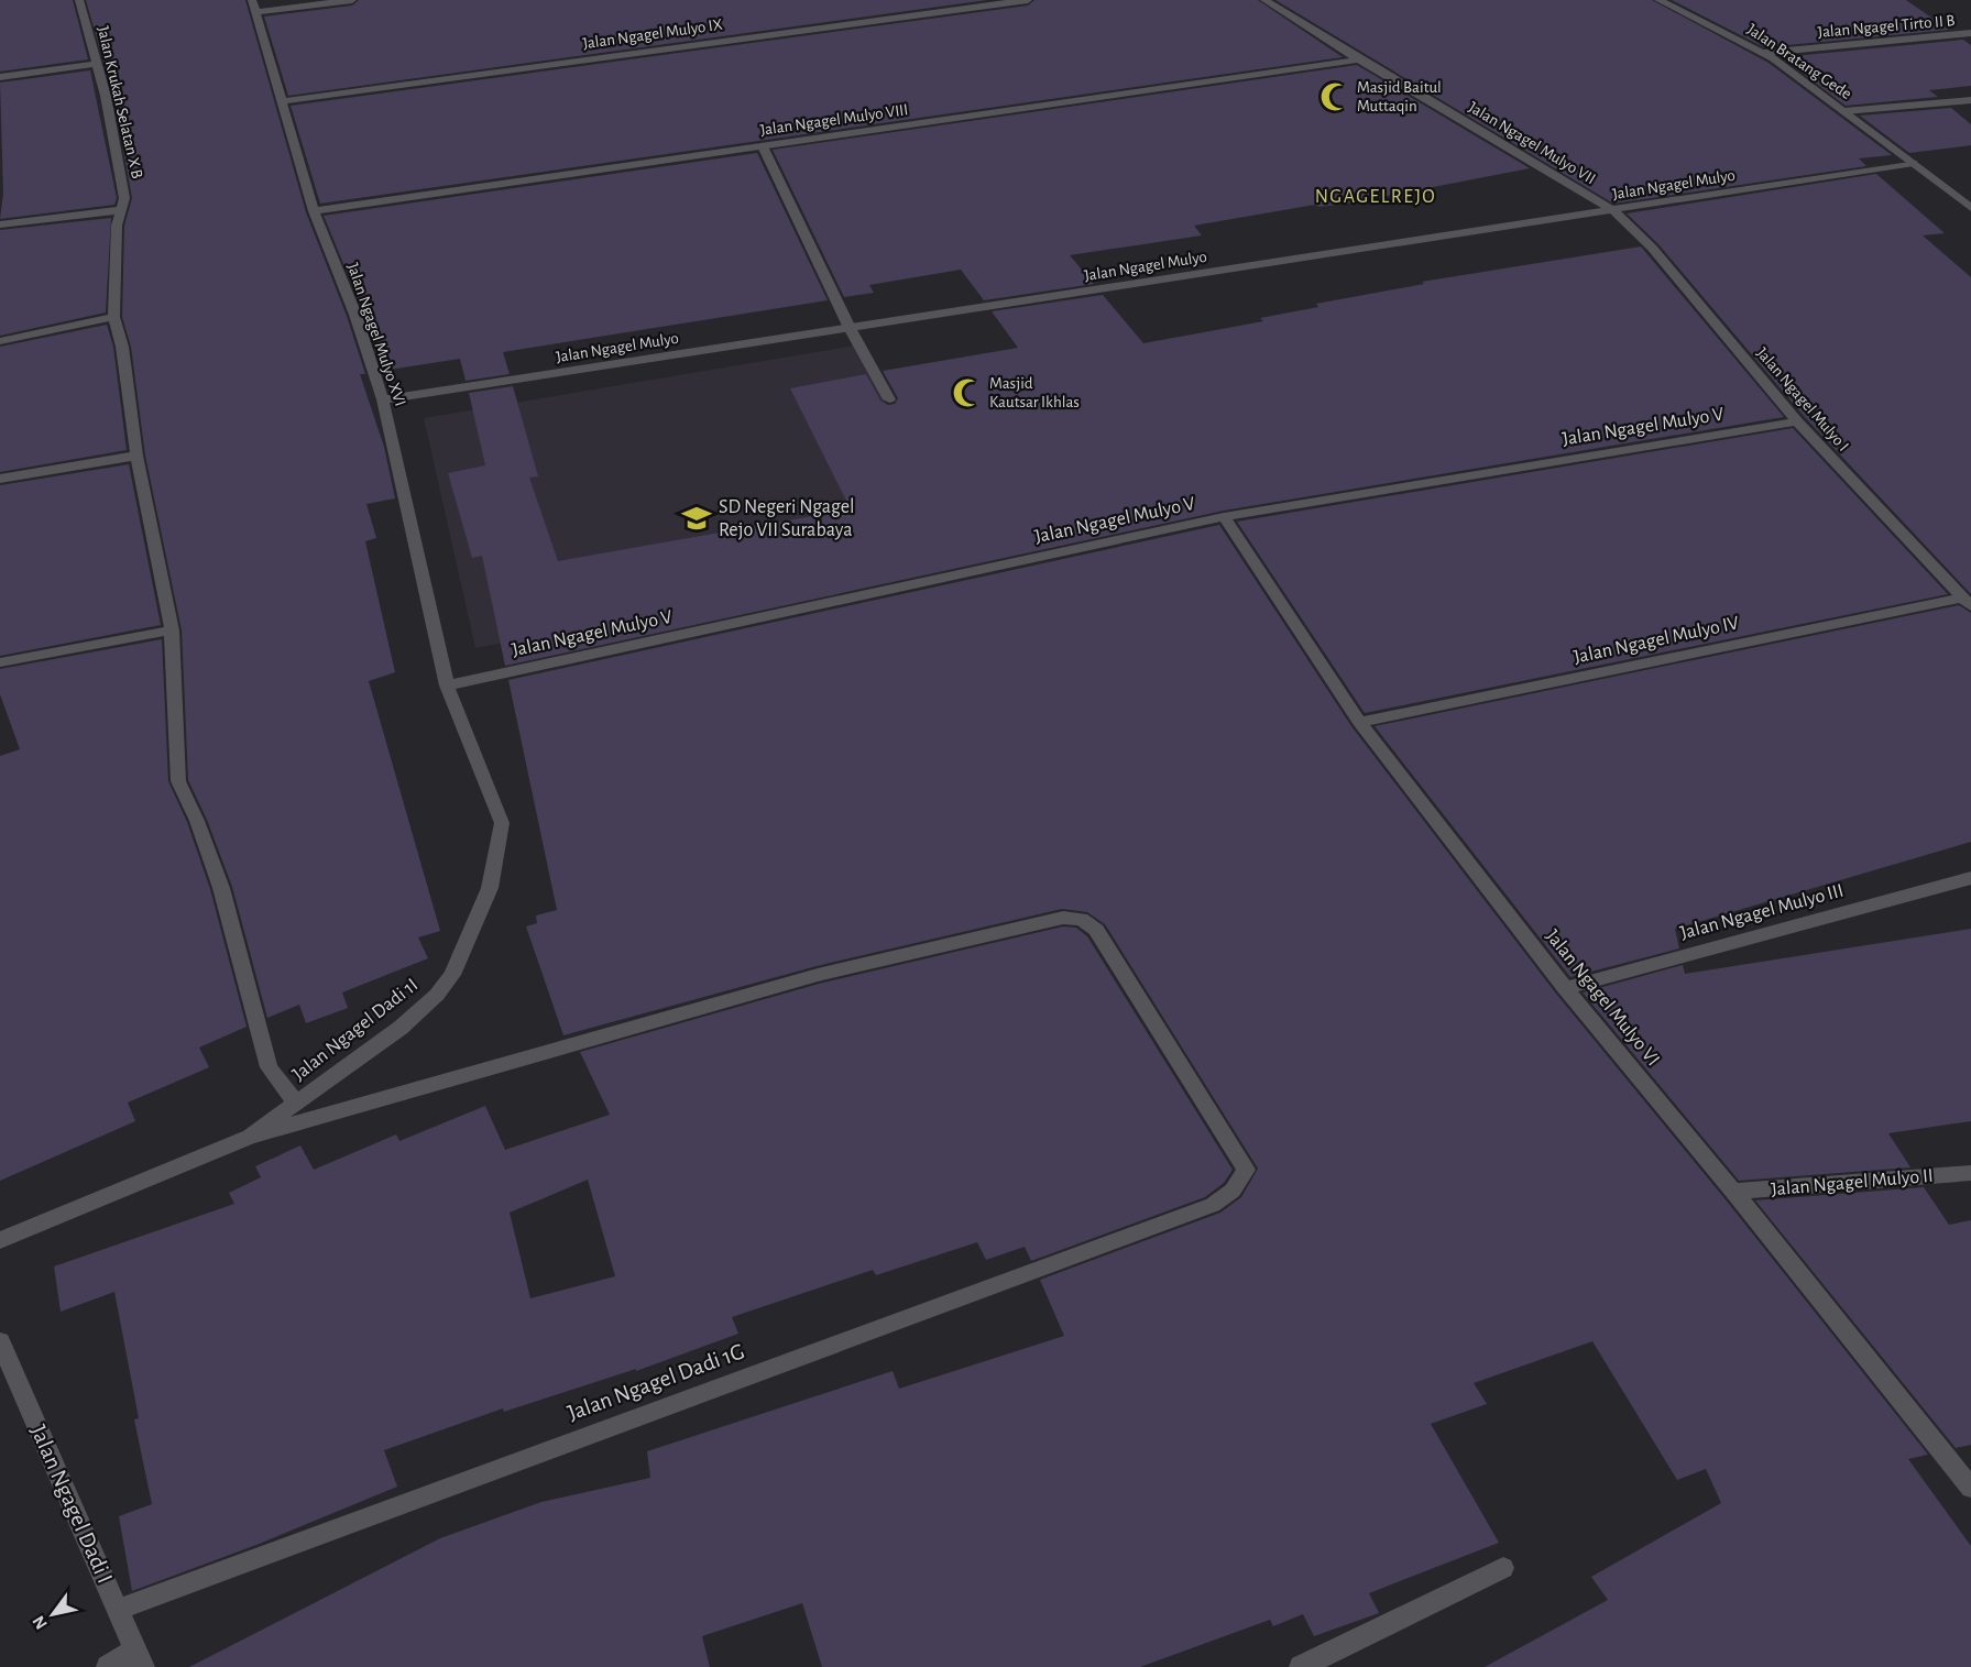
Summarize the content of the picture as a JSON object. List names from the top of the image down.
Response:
{
  "streets": {
    "street": [
      "Jalan Ngagel Tirto II B",
      "Jalan Ngagel Mulyo IX",
      "Jalan Bratang Gede",
      "Jalan Krukah Selatan X B",
      "Jalan Ngagel Mulyo VIII",
      "Jalan Ngagel Mulyo VII",
      "Jalan Ngagel Mulyo",
      "Jalan Ngagel Mulyo XVI",
      "Jalan Ngagel Mulyo I",
      "Jalan Ngagel Mulyo V",
      "Jalan Ngagel Mulyo IV",
      "Jalan Ngagel Mulyo III",
      "Jalan Ngagel Mulyo VI",
      "Jalan Ngagel Dadi 1I",
      "Jalan Ngagel Mulyo II",
      "Jalan Ngagel Dadi 1G",
      "Jalan Ngagel Dadi I"
    ]
  },
  "crossings": [
    ["Jalan Ngagel Tirto II B", "Jalan Bratang Gede"],
    ["Jalan Ngagel Mulyo IX", "Jalan Ngagel Mulyo XVI"],
    ["Jalan Bratang Gede", "Jalan Ngagel Mulyo"],
    ["Jalan Krukah Selatan X B", "Jalan Ngagel Dadi 1I"],
    ["Jalan Ngagel Mulyo VIII", "Jalan Ngagel Mulyo VII"],
    ["Jalan Ngagel Mulyo VIII", "Jalan Ngagel Mulyo XVI"],
    ["Jalan Ngagel Mulyo VII", "Jalan Ngagel Mulyo"],
    ["Jalan Ngagel Mulyo VII", "Jalan Ngagel Mulyo I"],
    ["Jalan Ngagel Mulyo", "Jalan Ngagel Mulyo XVI"],
    ["Jalan Ngagel Mulyo", "Jalan Ngagel Mulyo I"],
    ["Jalan Ngagel Mulyo XVI", "Jalan Ngagel Mulyo V"],
    ["Jalan Ngagel Mulyo XVI", "Jalan Ngagel Dadi 1I"],
    ["Jalan Ngagel Mulyo I", "Jalan Ngagel Mulyo V"],
    ["Jalan Ngagel Mulyo I", "Jalan Ngagel Mulyo IV"],
    ["Jalan Ngagel Mulyo V", "Jalan Ngagel Mulyo VI"],
    ["Jalan Ngagel Mulyo V", "Jalan Ngagel Dadi 1I"],
    ["Jalan Ngagel Mulyo IV", "Jalan Ngagel Mulyo VI"],
    ["Jalan Ngagel Mulyo III", "Jalan Ngagel Mulyo VI"],
    ["Jalan Ngagel Mulyo VI", "Jalan Ngagel Mulyo II"],
    ["Jalan Ngagel Dadi 1I", "Jalan Ngagel Dadi 1G"],
    ["Jalan Ngagel Dadi 1G", "Jalan Ngagel Dadi I"]
  ],
  "districts": ["NGAGELREJO"],
  "places": {
    "mosque": ["Masjid Baitul Muttaqin", "Masjid Kautsar Ikhlas"],
    "school or university": ["SD Negeri Ngagel Rejo VII Surabaya"]
  },
  "north": "bottom left"
}
